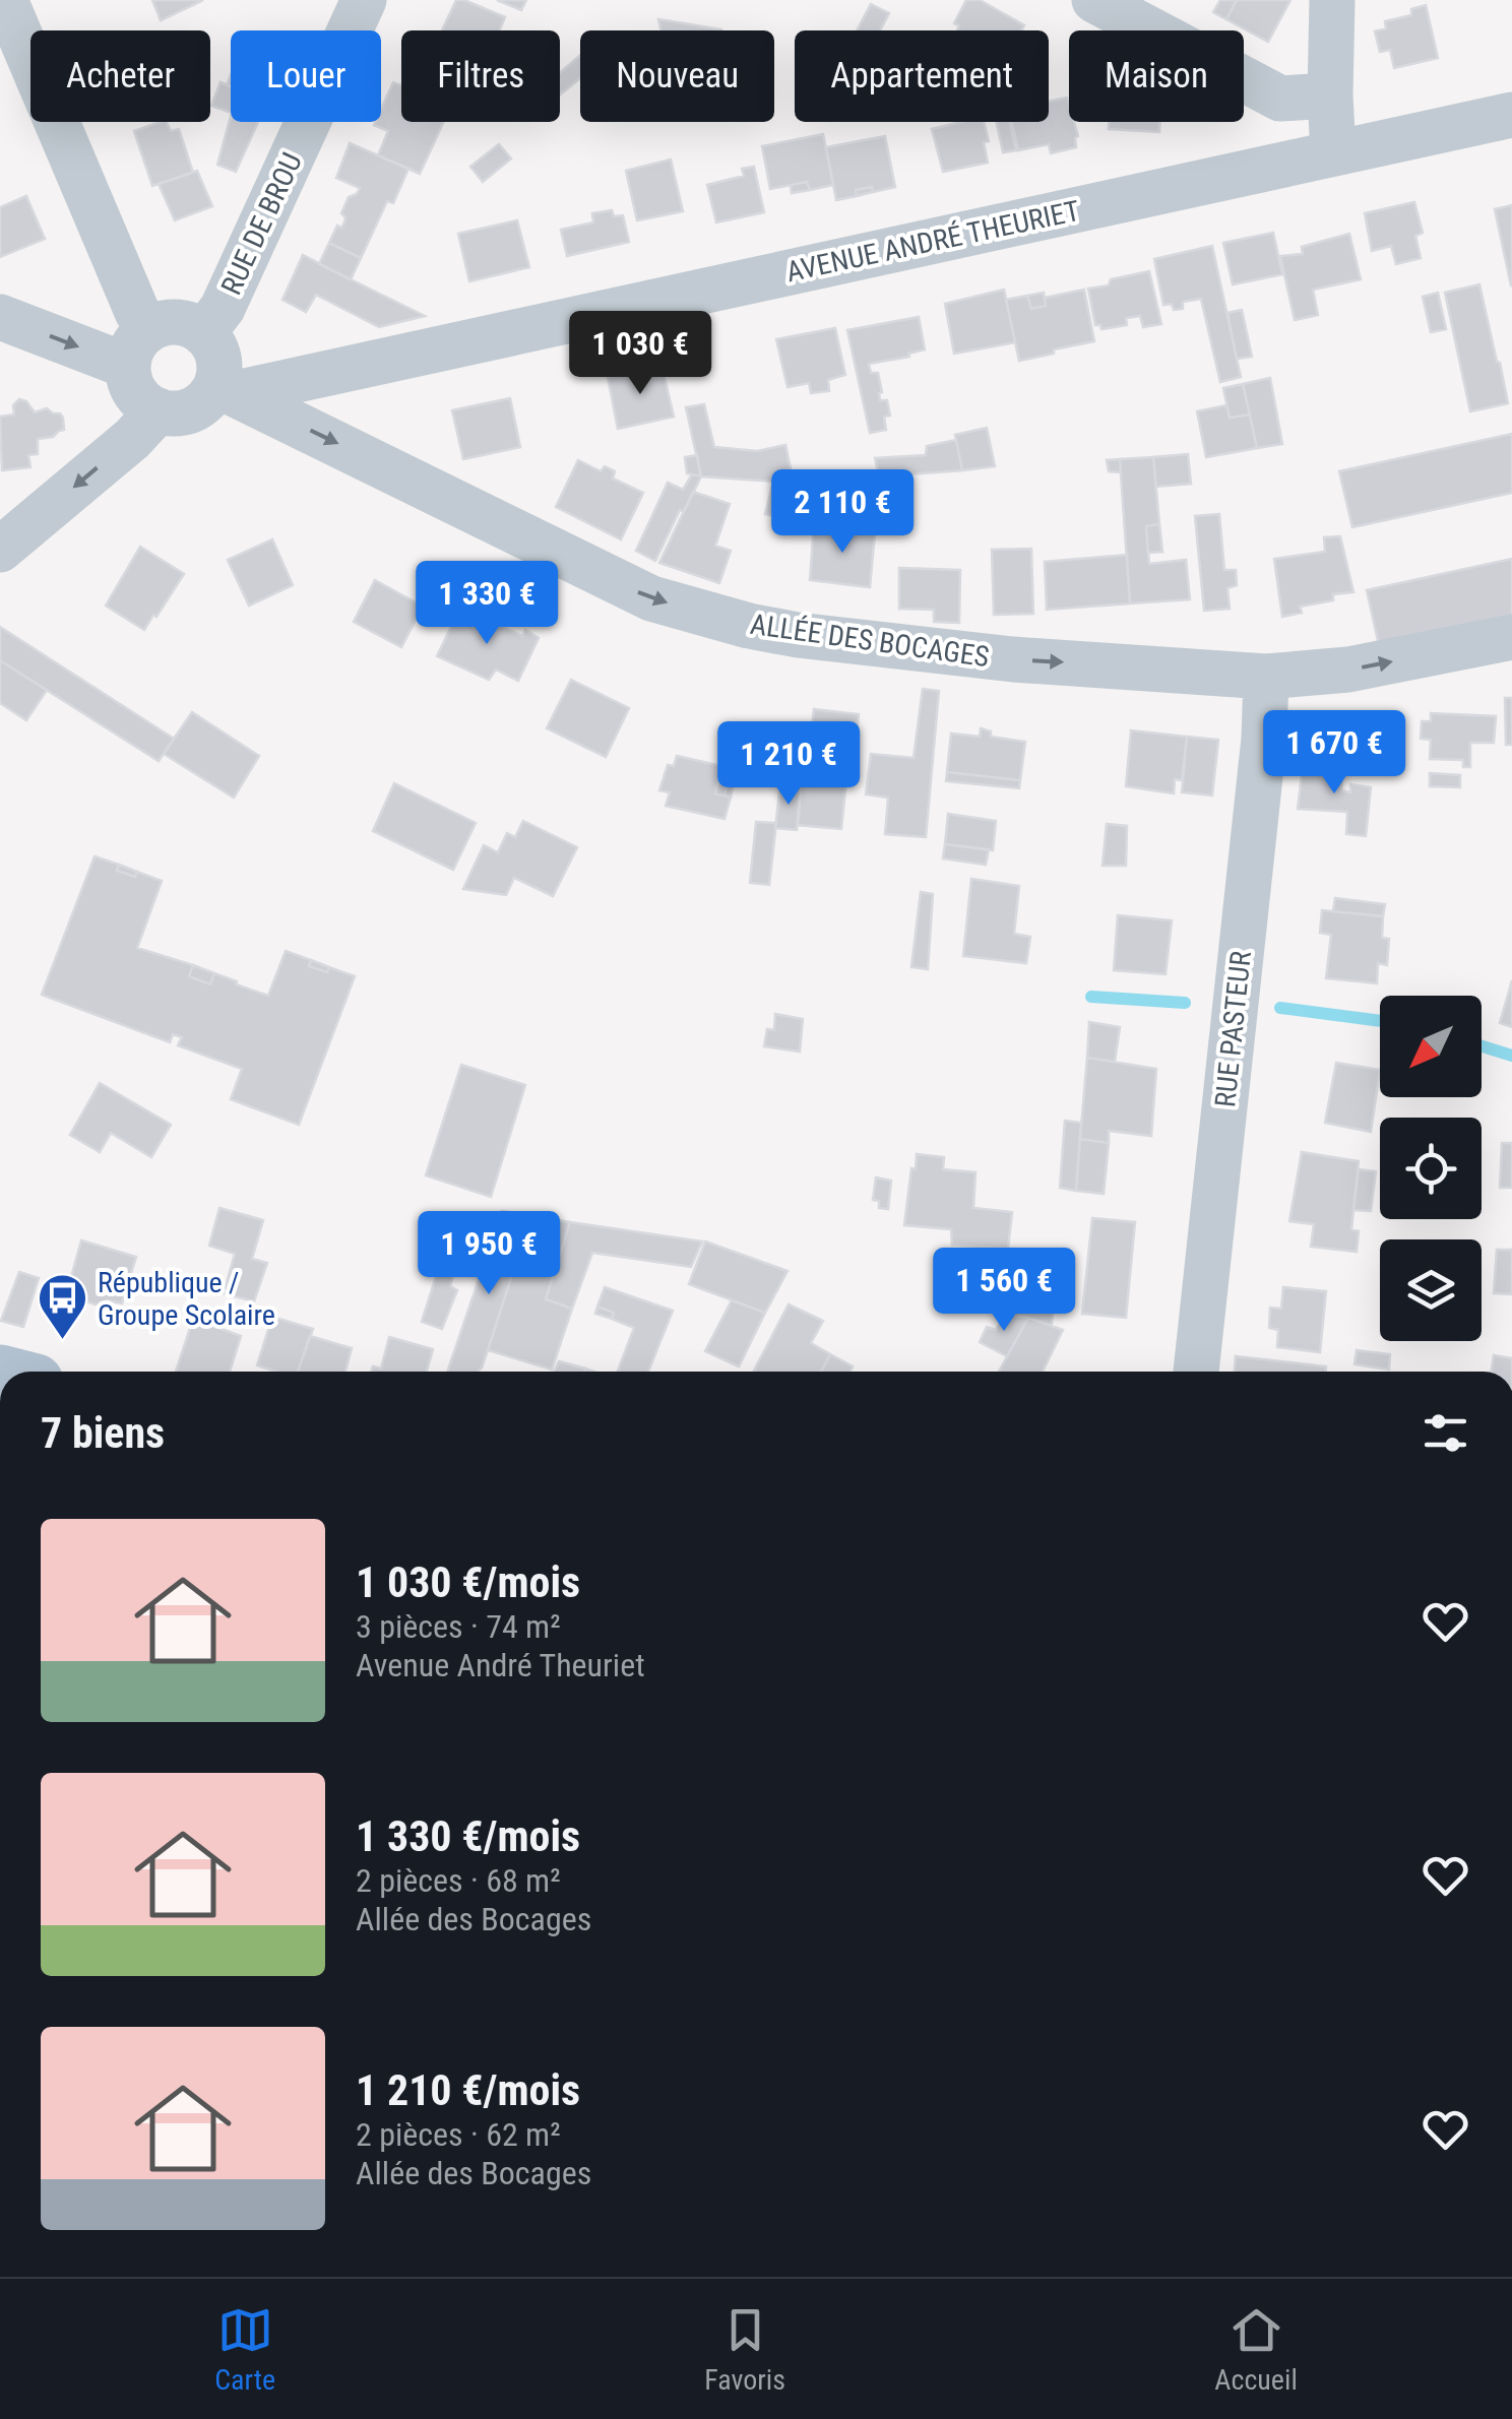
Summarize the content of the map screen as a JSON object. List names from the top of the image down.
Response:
{
  "streets": {
    "street": [
      "RUE DE BROU",
      "AVENUE ANDRÉ THEURIET",
      "ALLÉE DES BOCAGES",
      "RUE PASTEUR"
    ]
  },
  "crossings": [
    ["RUE DE BROU", "AVENUE ANDRÉ THEURIET"],
    ["RUE DE BROU", "ALLÉE DES BOCAGES"],
    ["AVENUE ANDRÉ THEURIET", "ALLÉE DES BOCAGES"],
    ["ALLÉE DES BOCAGES", "RUE PASTEUR"]
  ],
  "one_way": ["ALLÉE DES BOCAGES"],
  "places": {
    "bus stop": ["République / Groupe Scolaire"]
  },
  "north": "bottom left",
  "page": {
    "chip": [
      "Acheter",
      "Louer",
      "Filtres",
      "Nouveau",
      "Appartement",
      "Maison"
    ],
    "price": [
      "1 030 €",
      "2 110 €",
      "1 330 €",
      "1 670 €",
      "1 210 €",
      "1 950 €",
      "1 560 €"
    ],
    "heading": "7 biens",
    "list": [
      {
        "name": "1 030 €/mois",
        "note": "3 pièces · 74 m² · Avenue André Theuriet"
      },
      {
        "name": "1 330 €/mois",
        "note": "2 pièces · 68 m² · Allée des Bocages"
      },
      {
        "name": "1 210 €/mois",
        "note": "2 pièces · 62 m² · Allée des Bocages"
      }
    ],
    "tabs": ["Carte", "Favoris", "Accueil"]
  }
}
